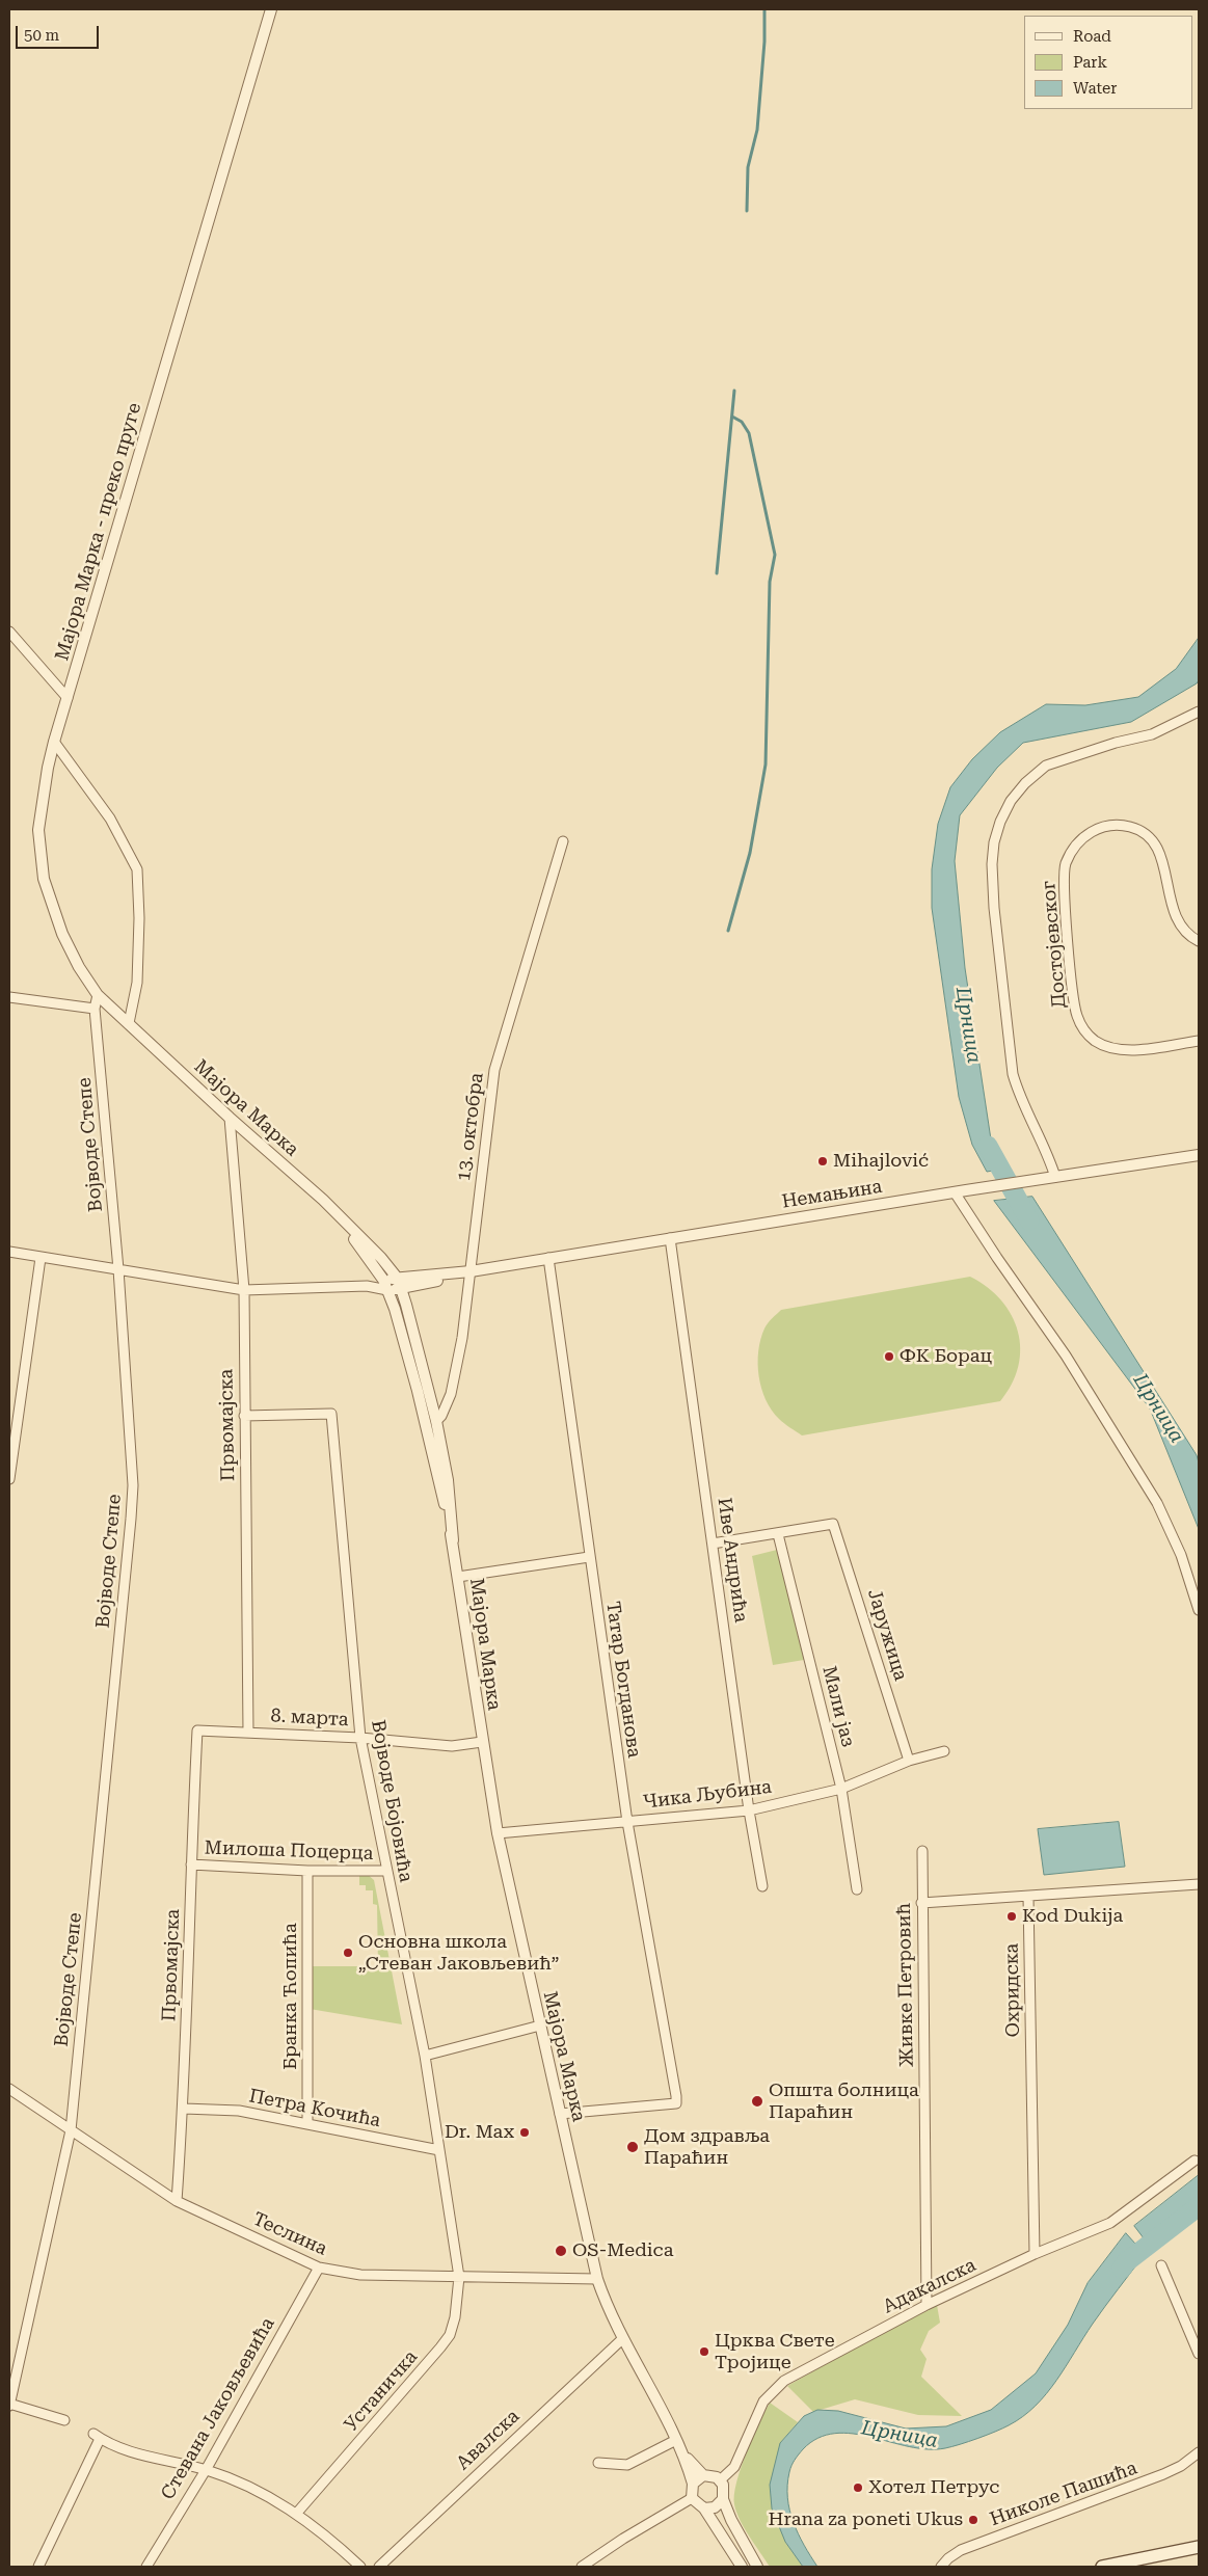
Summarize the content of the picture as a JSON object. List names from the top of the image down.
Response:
{
  "streets": {
    "street": [
      "Мајора Марка - преко пруге",
      "Достојевског",
      "Мајора Марка",
      "13. октобра",
      "Војводе Степе",
      "Немањина",
      "Првомајска",
      "Иве Андрића",
      "Јаружица",
      "Татар Богданова",
      "Мали јаз",
      "8. марта",
      "Чика Љубина",
      "Војводе Бојовића",
      "Милоша Поцерца",
      "Живке Петровић",
      "Охридска",
      "Бранка Ћопића",
      "Петра Кочића",
      "Теслина",
      "Адакалска",
      "Устаничка",
      "Стевана Јаковљевића",
      "Авалска",
      "Николе Пашића"
    ]
  },
  "crossings": [
    ["Мајора Марка - преко пруге", "Мајора Марка"],
    ["Мајора Марка - преко пруге", "Војводе Степе"],
    ["Мајора Марка", "13. октобра"],
    ["Мајора Марка", "Немањина"],
    ["Мајора Марка", "Првомајска"],
    ["Мајора Марка", "Татар Богданова"],
    ["Мајора Марка", "8. марта"],
    ["Мајора Марка", "Чика Љубина"],
    ["Мајора Марка", "Теслина"],
    ["Мајора Марка", "Адакалска"],
    ["Мајора Марка", "Авалска"],
    ["13. октобра", "Немањина"],
    ["Војводе Степе", "Теслина"],
    ["Немањина", "Иве Андрића"],
    ["Немањина", "Татар Богданова"],
    ["Првомајска", "8. марта"],
    ["Првомајска", "Војводе Бојовића"],
    ["Првомајска", "Милоша Поцерца"],
    ["Првомајска", "Петра Кочића"],
    ["Првомајска", "Теслина"],
    ["Иве Андрића", "Чика Љубина"],
    ["Јаружица", "Мали јаз"],
    ["Јаружица", "Чика Љубина"],
    ["Татар Богданова", "Чика Љубина"],
    ["Мали јаз", "Чика Љубина"],
    ["8. марта", "Војводе Бојовића"],
    ["Војводе Бојовића", "Милоша Поцерца"],
    ["Војводе Бојовића", "Петра Кочића"],
    ["Војводе Бојовића", "Теслина"],
    ["Војводе Бојовића", "Устаничка"],
    ["Милоша Поцерца", "Бранка Ћопића"],
    ["Живке Петровић", "Адакалска"],
    ["Охридска", "Адакалска"],
    ["Бранка Ћопића", "Петра Кочића"],
    ["Теслина", "Устаничка"],
    ["Теслина", "Стевана Јаковљевића"]
  ],
  "water": ["Црница"],
  "places": [
    "Mihajlović",
    "ФК Борац",
    "Kod Dukija",
    "Основна школа „Стеван Јаковљевић”",
    "Општа болница Параћин",
    "Dr. Max",
    "Дом здравља Параћин",
    "OS-Medica",
    "Црква Свете Тројице",
    "Хотел Петрус",
    "Hrana za poneti Ukus"
  ],
  "legend": ["Road", "Park", "Water"],
  "scale_bar": "50 m"
}
